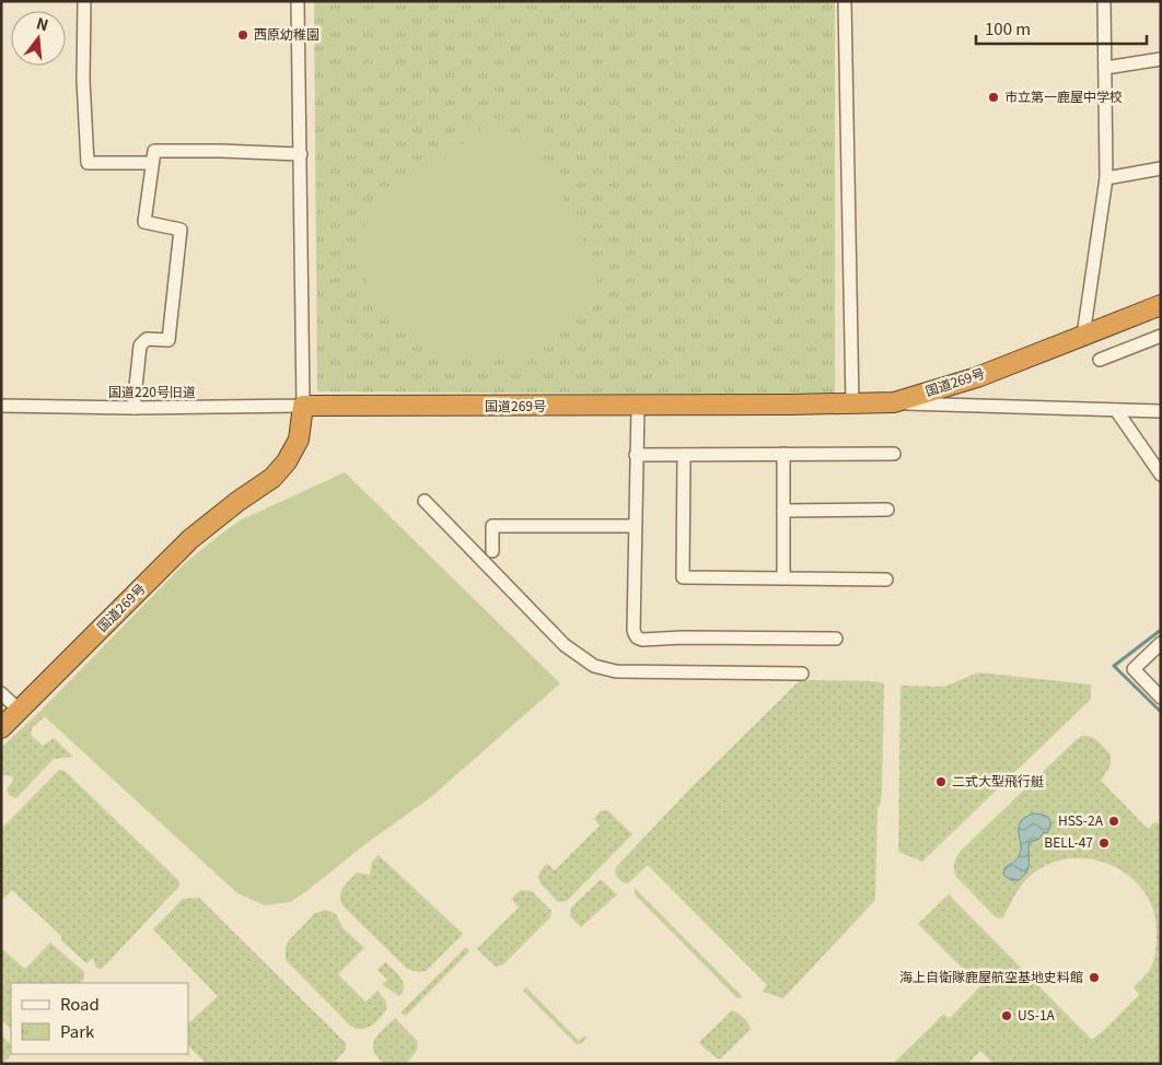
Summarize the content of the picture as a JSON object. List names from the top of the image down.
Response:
{
  "streets": {
    "highway": ["国道269号"],
    "street": ["国道220号旧道"]
  },
  "crossings": [
    ["国道269号", "国道220号旧道"]
  ],
  "places": [
    "西原幼稚園",
    "市立第一鹿屋中学校",
    "二式大型飛行艇",
    "HSS-2A",
    "BELL-47",
    "海上自衛隊鹿屋航空基地史料館",
    "US-1A"
  ],
  "legend": ["Road", "Park"],
  "scale_bar": "100 m",
  "north": "top"
}
